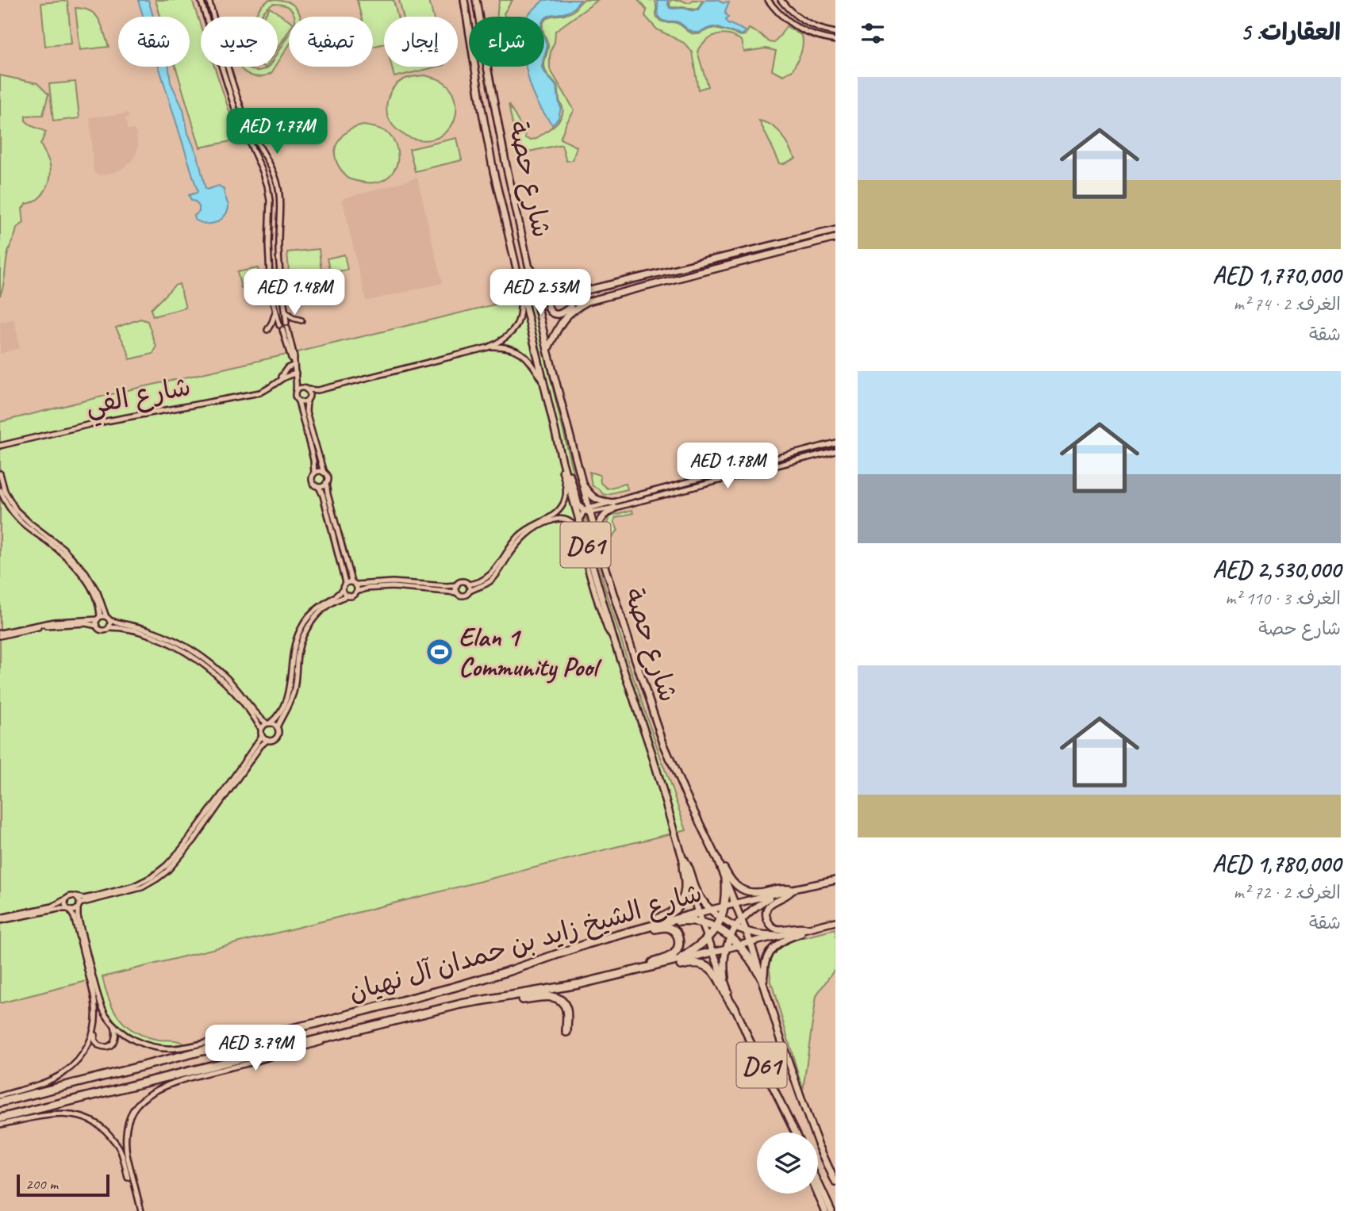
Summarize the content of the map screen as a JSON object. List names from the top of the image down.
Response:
{
  "streets": {
    "highway": ["شارع الشيخ زايد بن حمدان آل نهيان"],
    "main road": ["شارع حصة", "D61"],
    "street": ["شارع الفي"]
  },
  "crossings": [
    ["شارع حصة", "شارع الشيخ زايد بن حمدان آل نهيان"]
  ],
  "places": {
    "sports": ["Elan 1 Community Pool"]
  },
  "scale_bar": "200 m",
  "page": {
    "heading": "العقارات: 5",
    "chip": [
      "شراء",
      "إيجار",
      "تصفية",
      "جديد",
      "شقة"
    ],
    "list": [
      {
        "name": "AED 1,770,000",
        "note": "الغرف: 2 · 74 m² · شقة"
      },
      {
        "name": "AED 2,530,000",
        "note": "الغرف: 3 · 110 m² · شارع حصة"
      },
      {
        "name": "AED 1,780,000",
        "note": "الغرف: 2 · 72 m² · شقة"
      }
    ],
    "price": [
      "AED 1.77M",
      "AED 1.48M",
      "AED 2.53M",
      "AED 1.78M",
      "AED 3.79M"
    ],
    "scale": "200 m"
  }
}
